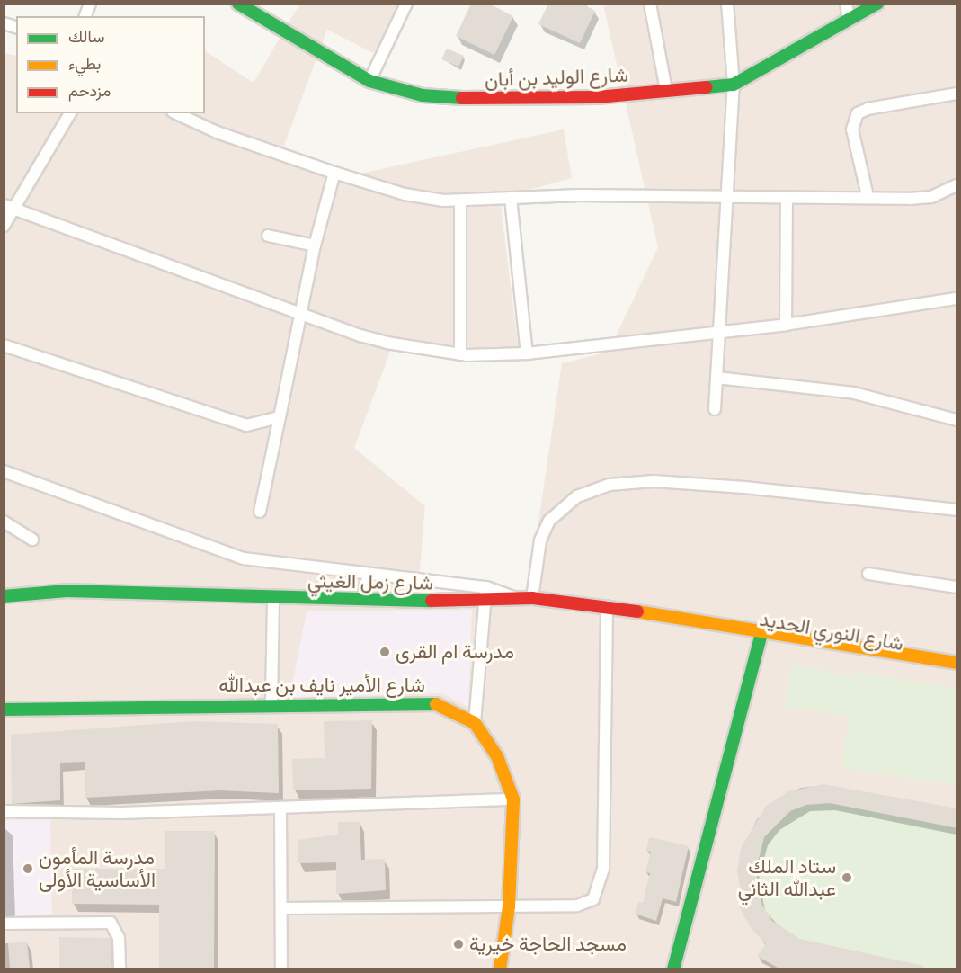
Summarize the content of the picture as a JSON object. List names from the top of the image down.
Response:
{
  "streets": {
    "street": [
      "شارع الوليد بن أبان",
      "شارع زمل الغيثي",
      "شارع النوري الحديد",
      "شارع الأمير نايف بن عبدالله"
    ]
  },
  "crossings": [
    ["شارع زمل الغيثي", "شارع النوري الحديد"]
  ],
  "places": [
    "مدرسة ام القرى",
    "مدرسة المأمون الأساسية الأولى",
    "ستاد الملك عبدالله الثاني",
    "مسجد الحاجة خيرية"
  ],
  "legend": ["سالك", "بطيء", "مزدحم"]
}
